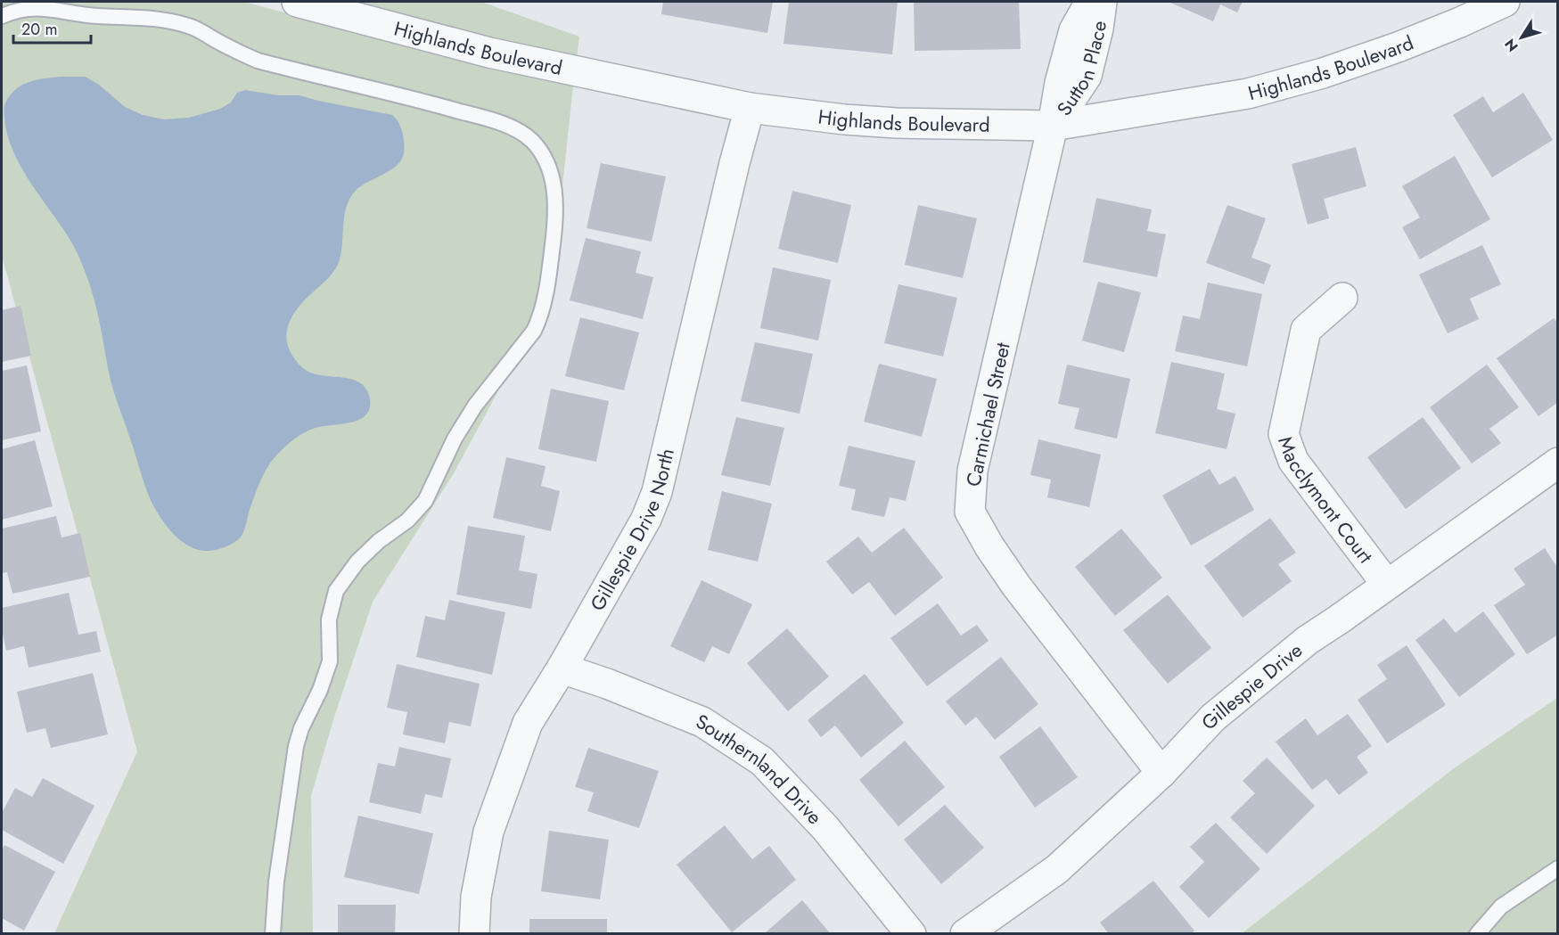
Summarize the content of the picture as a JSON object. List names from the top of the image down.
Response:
{
  "streets": {
    "street": [
      "Highlands Boulevard",
      "Sutton Place",
      "Carmichael Street",
      "Macclymont Court",
      "Gillespie Drive North",
      "Gillespie Drive",
      "Southernland Drive"
    ]
  },
  "crossings": [
    ["Highlands Boulevard", "Sutton Place"],
    ["Highlands Boulevard", "Carmichael Street"],
    ["Highlands Boulevard", "Gillespie Drive North"],
    ["Sutton Place", "Carmichael Street"],
    ["Carmichael Street", "Gillespie Drive"],
    ["Macclymont Court", "Gillespie Drive"],
    ["Gillespie Drive North", "Southernland Drive"]
  ],
  "scale_bar": "20 m",
  "north": "bottom left"
}
